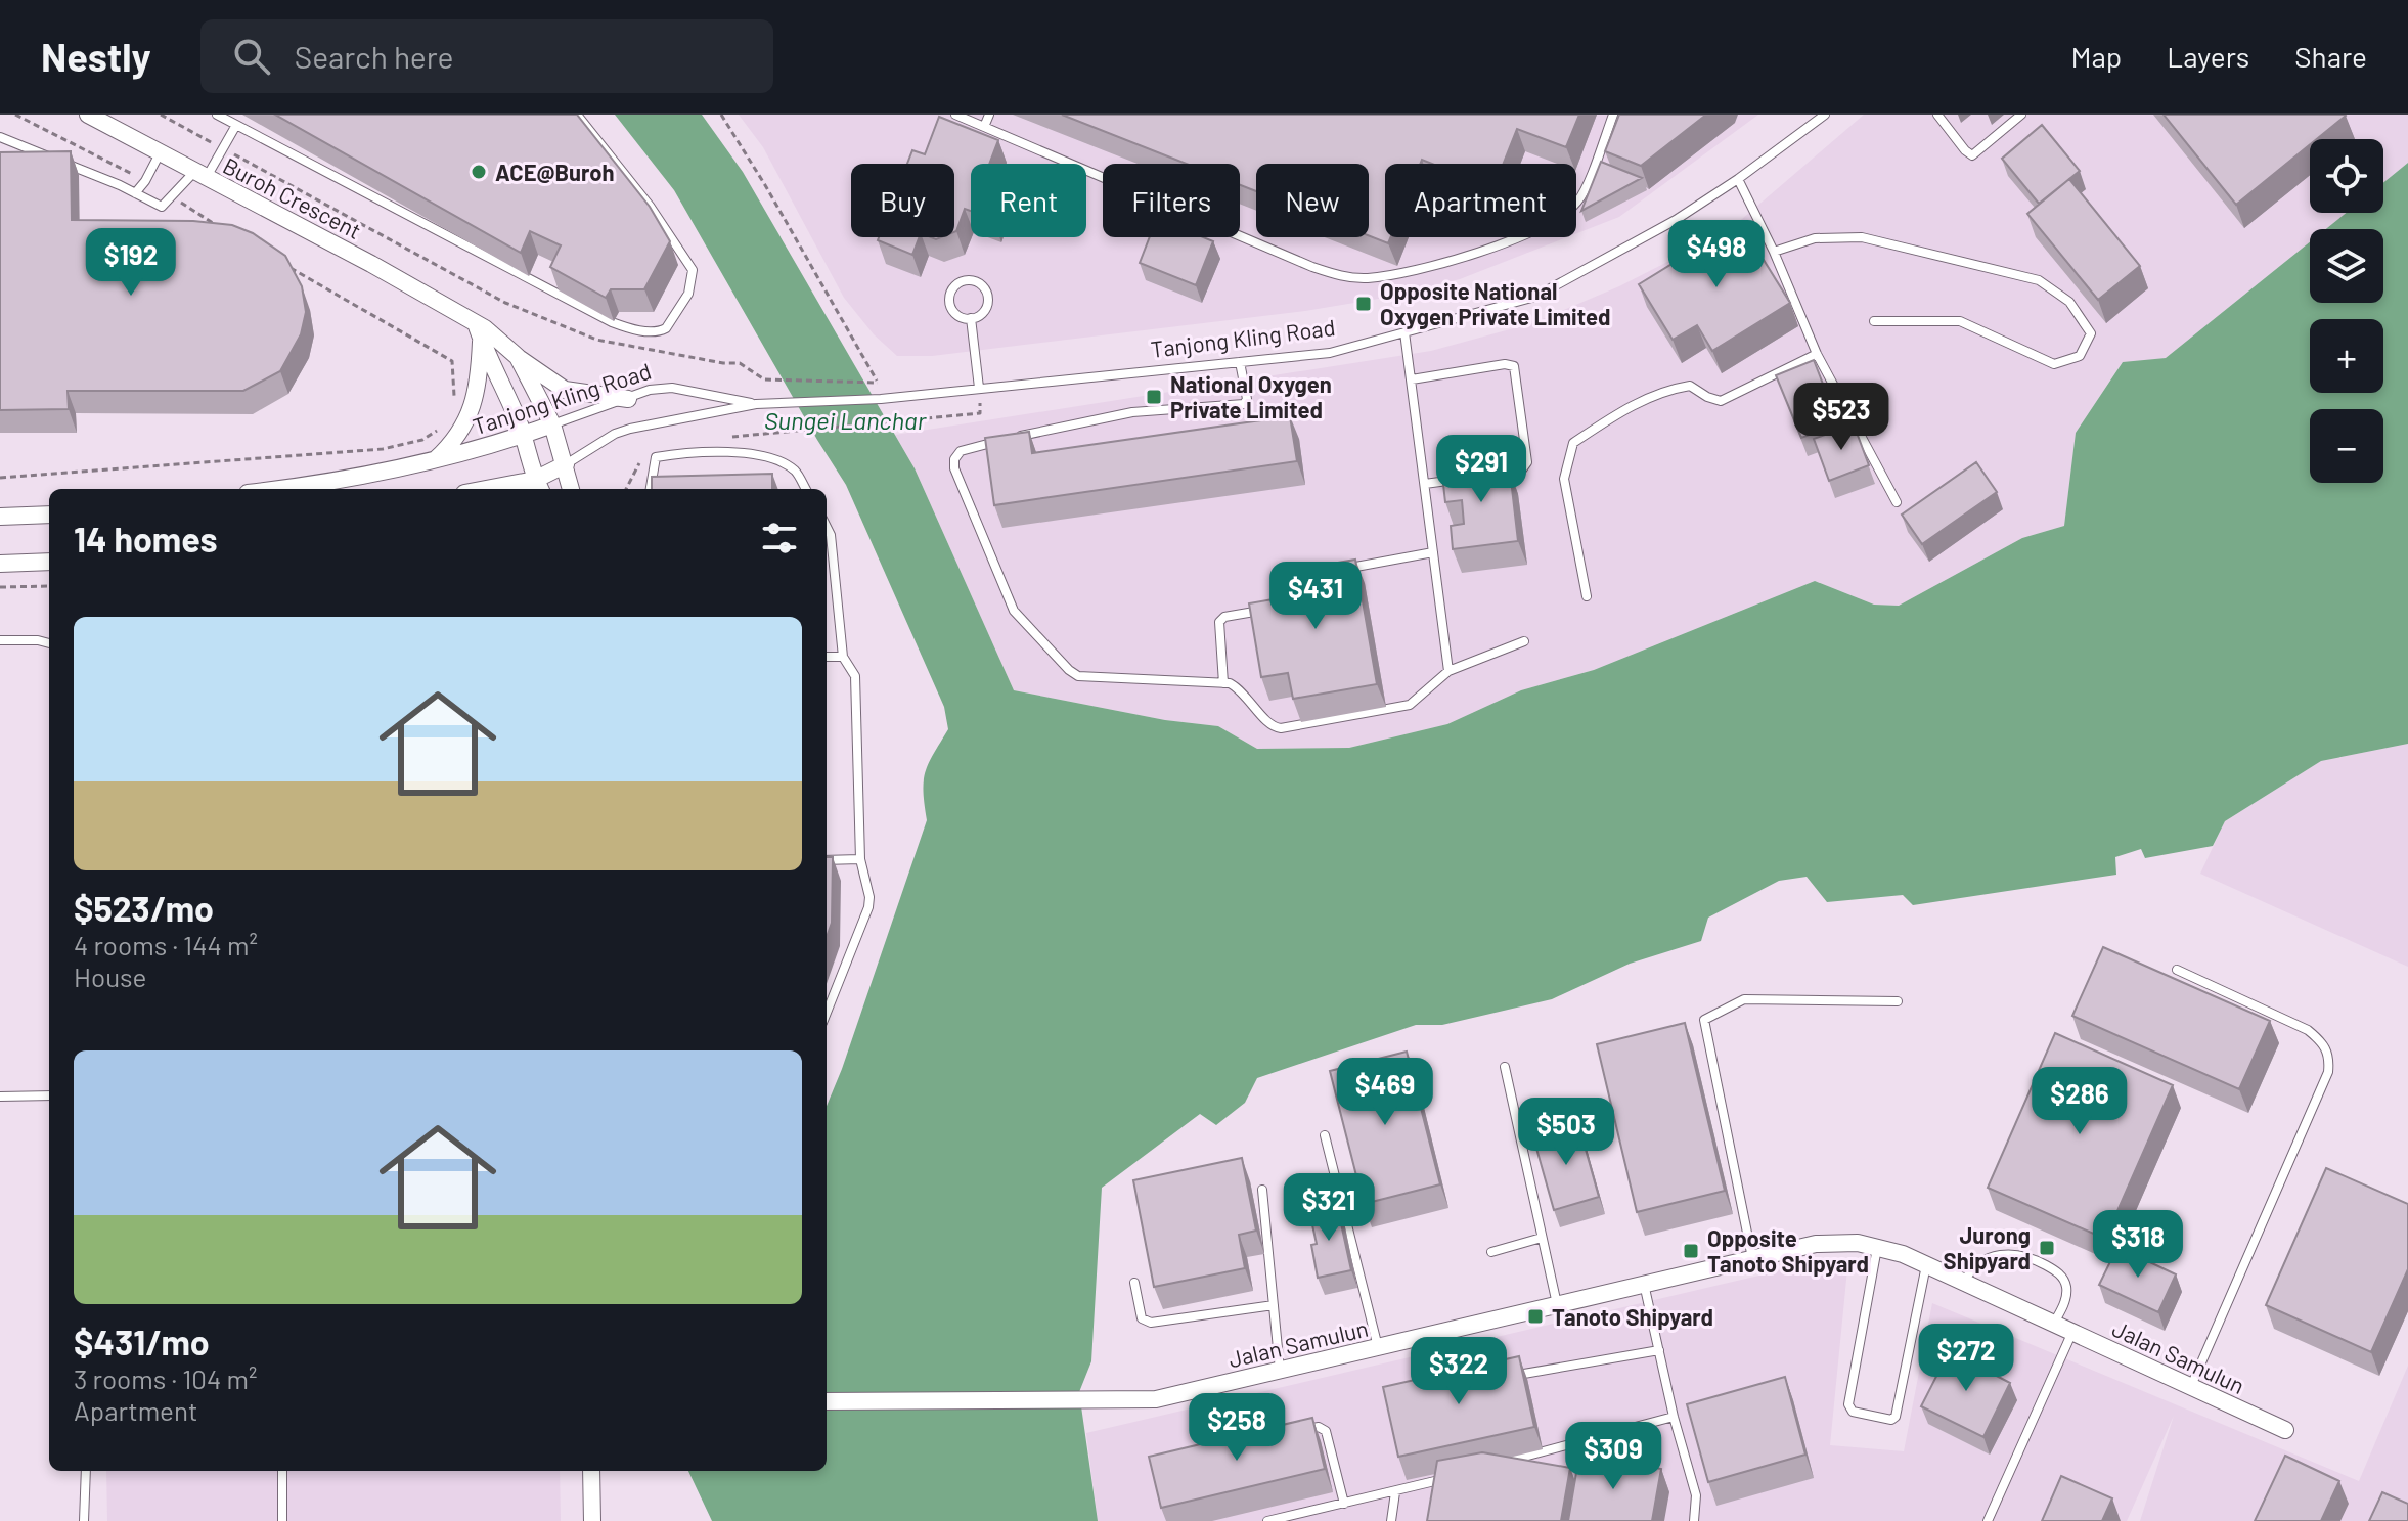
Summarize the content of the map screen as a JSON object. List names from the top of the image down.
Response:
{
  "streets": {
    "street": ["Buroh Crescent", "Tanjong Kling Road", "Jalan Samulun"]
  },
  "crossings": [
    ["Buroh Crescent", "Tanjong Kling Road"]
  ],
  "water": ["Sungei Lanchar"],
  "places": {
    "other": ["ACE@Buroh"],
    "transit": [
      "Opposite National Oxygen Private Limited",
      "National Oxygen Private Limited",
      "Jurong Shipyard",
      "Opposite Tanoto Shipyard",
      "Tanoto Shipyard"
    ]
  },
  "page": {
    "header": "Nestly",
    "search": "Search here",
    "nav": ["Map", "Layers", "Share"],
    "map_buttons": ["+", "−"],
    "chip": [
      "Buy",
      "Rent",
      "Filters",
      "New",
      "Apartment"
    ],
    "price": [
      "$498",
      "$192",
      "$523",
      "$291",
      "$431",
      "$469",
      "$286",
      "$503",
      "$321",
      "$318",
      "$272",
      "$322",
      "$258",
      "$309"
    ],
    "heading": "14 homes",
    "list": [
      {
        "name": "$523/mo",
        "note": "4 rooms · 144 m² · House"
      },
      {
        "name": "$431/mo",
        "note": "3 rooms · 104 m² · Apartment"
      }
    ]
  }
}
